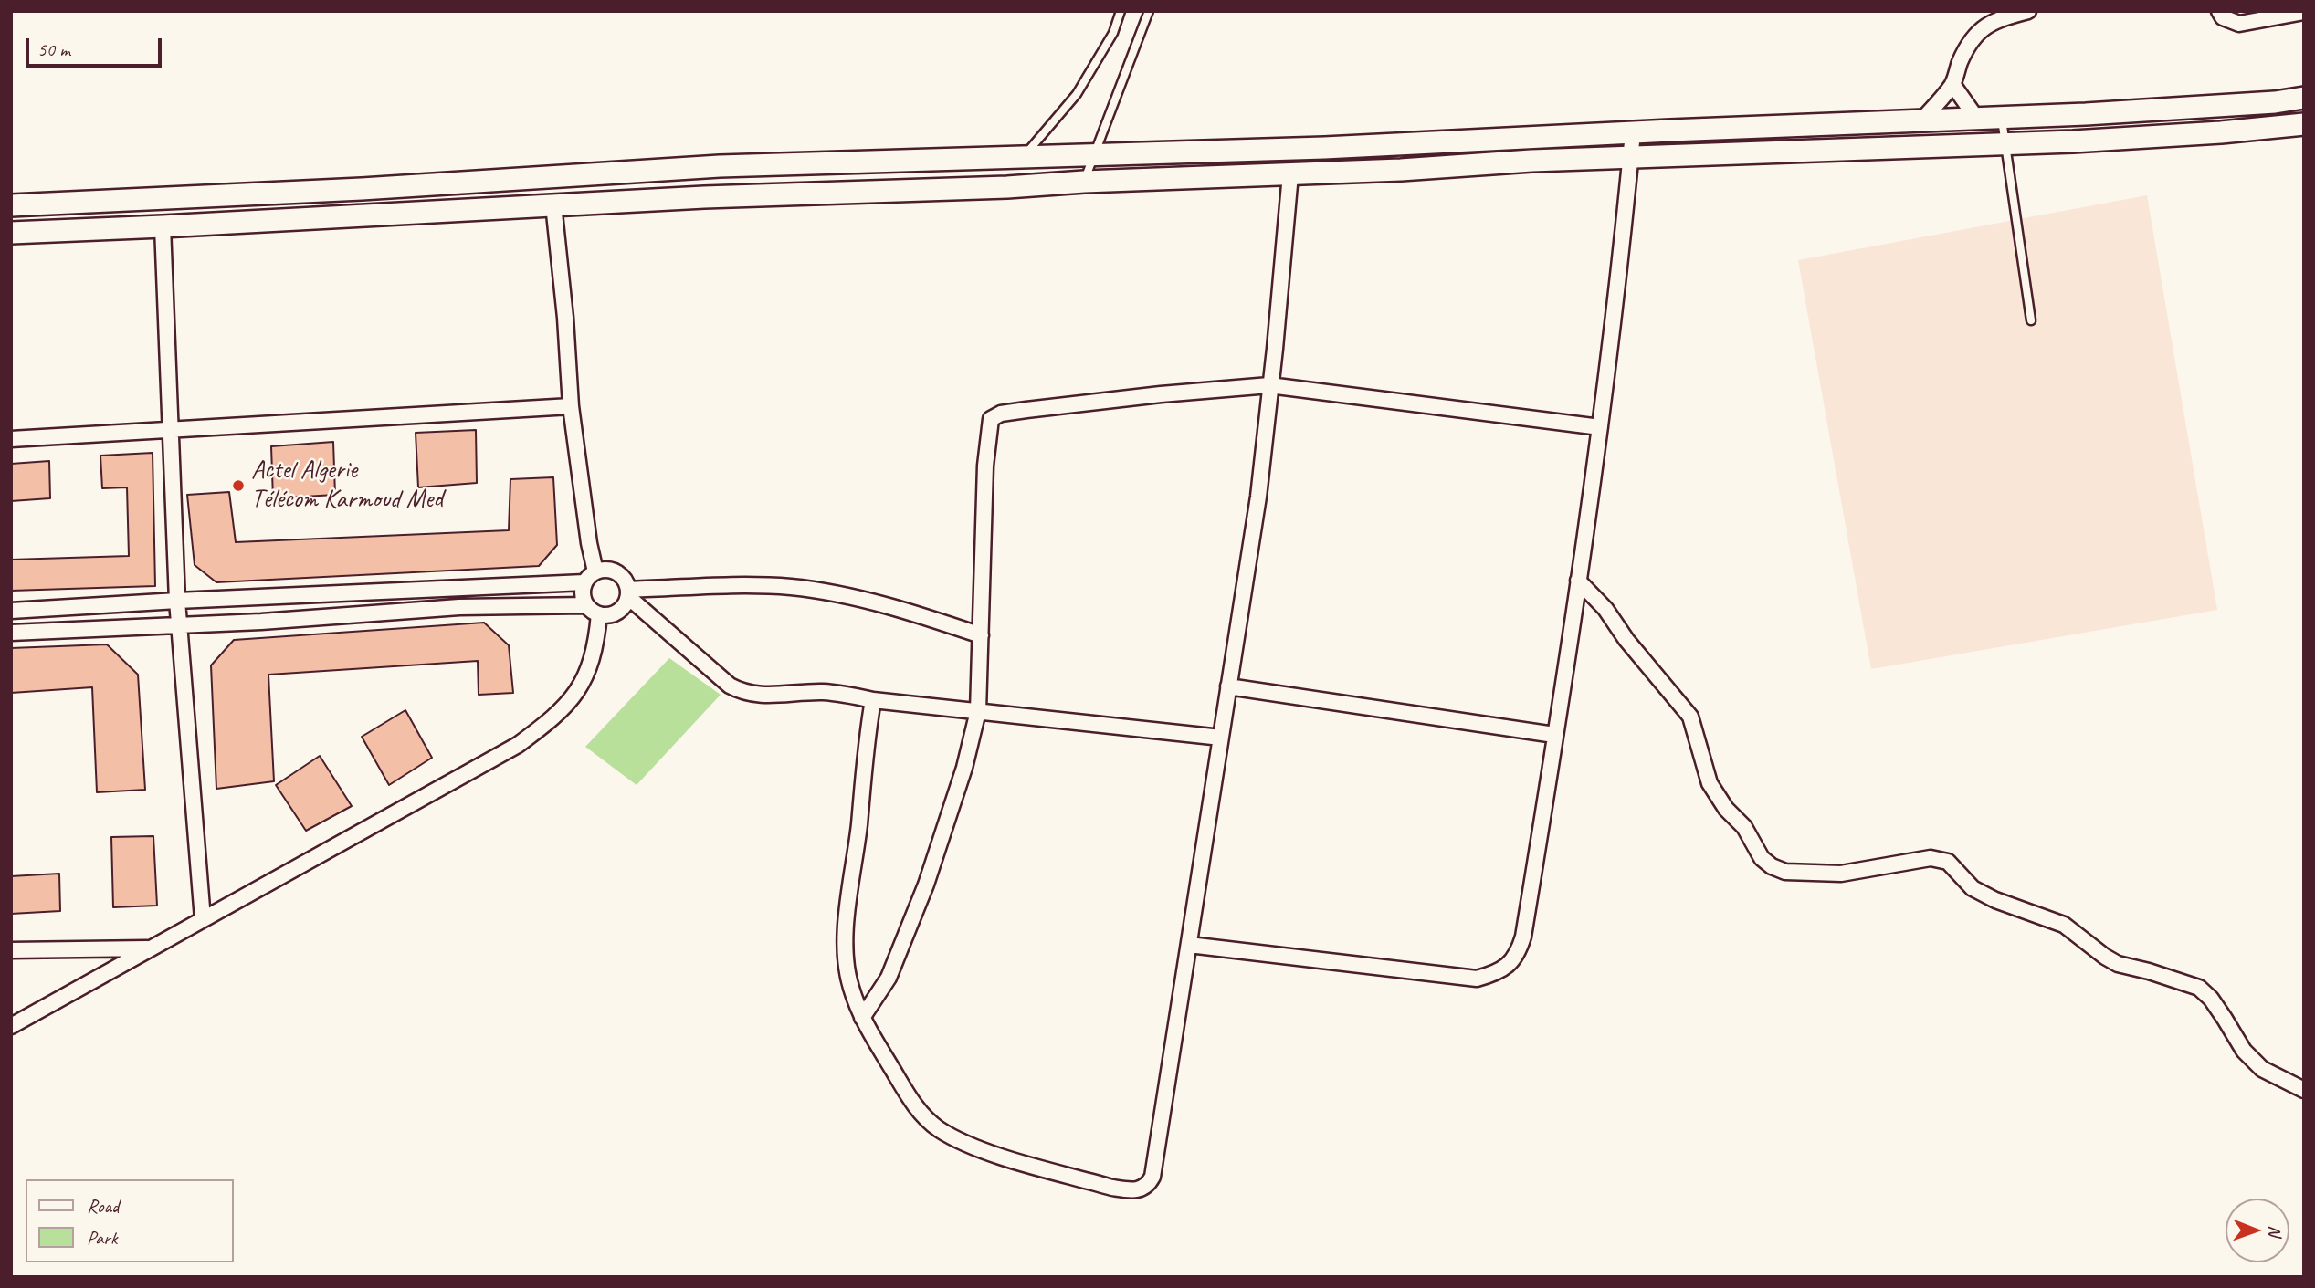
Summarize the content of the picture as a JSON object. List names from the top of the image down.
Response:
{
  "places": ["Actel Algerie Télécom Karmoud Med"],
  "legend": ["Road", "Park"],
  "scale_bar": "50 m",
  "north": "right"
}
